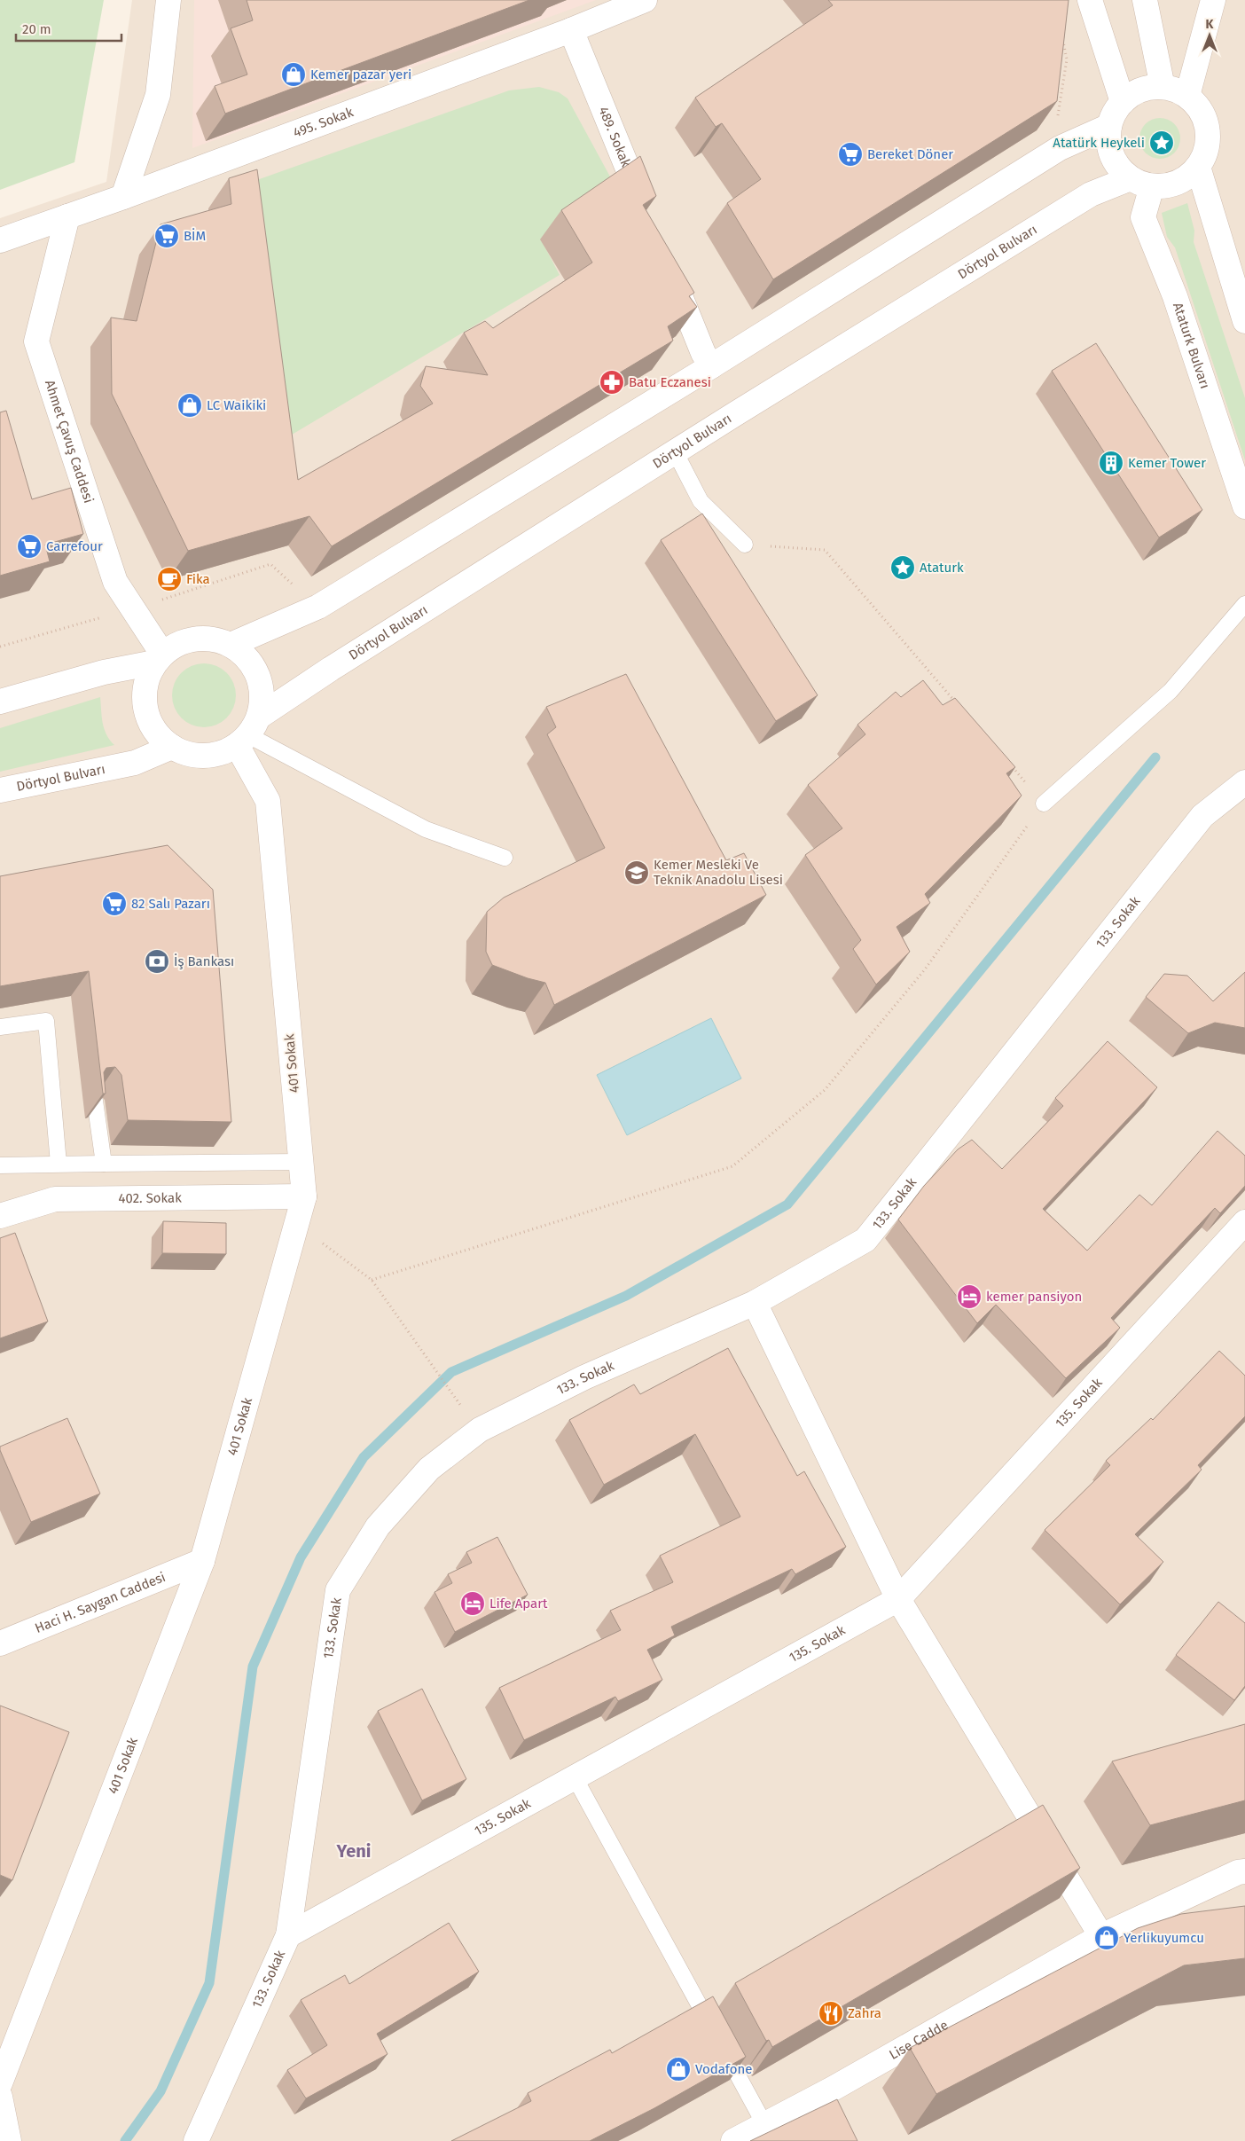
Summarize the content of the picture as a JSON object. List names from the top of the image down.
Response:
{
  "streets": {
    "street": [
      "495. Sokak",
      "489. Sokak",
      "Dörtyol Bulvarı",
      "Ataturk Bulvarı",
      "Ahmet Çavuş Caddesi",
      "133. Sokak",
      "401 Sokak",
      "402. Sokak",
      "135. Sokak",
      "Haci H. Saygan Caddesi",
      "Lise Cadde"
    ]
  },
  "crossings": [
    ["495. Sokak", "489. Sokak"],
    ["495. Sokak", "Ahmet Çavuş Caddesi"],
    ["Dörtyol Bulvarı", "Ataturk Bulvarı"],
    ["Dörtyol Bulvarı", "Ahmet Çavuş Caddesi"],
    ["Dörtyol Bulvarı", "401 Sokak"],
    ["Ahmet Çavuş Caddesi", "401 Sokak"],
    ["133. Sokak", "135. Sokak"],
    ["401 Sokak", "402. Sokak"],
    ["401 Sokak", "Haci H. Saygan Caddesi"]
  ],
  "districts": ["Yeni"],
  "places": {
    "shop": [
      "Kemer pazar yeri",
      "LC Waikiki",
      "Yerlikuyumcu",
      "Vodafone"
    ],
    "place": ["Atatürk Heykeli", "Ataturk"],
    "supermarket": [
      "Bereket Döner",
      "BİM",
      "Carrefour",
      "82 Salı Pazarı"
    ],
    "pharmacy": ["Batu Eczanesi"],
    "building": ["Kemer Tower"],
    "cafe": ["Fika"],
    "school or university": ["Kemer Mesleki Ve Teknik Anadolu Lisesi"],
    "bank": ["İş Bankası"],
    "hotel": ["kemer pansiyon", "Life Apart"],
    "restaurant": ["Zahra"]
  },
  "scale_bar": "20 m",
  "north": "top"
}
